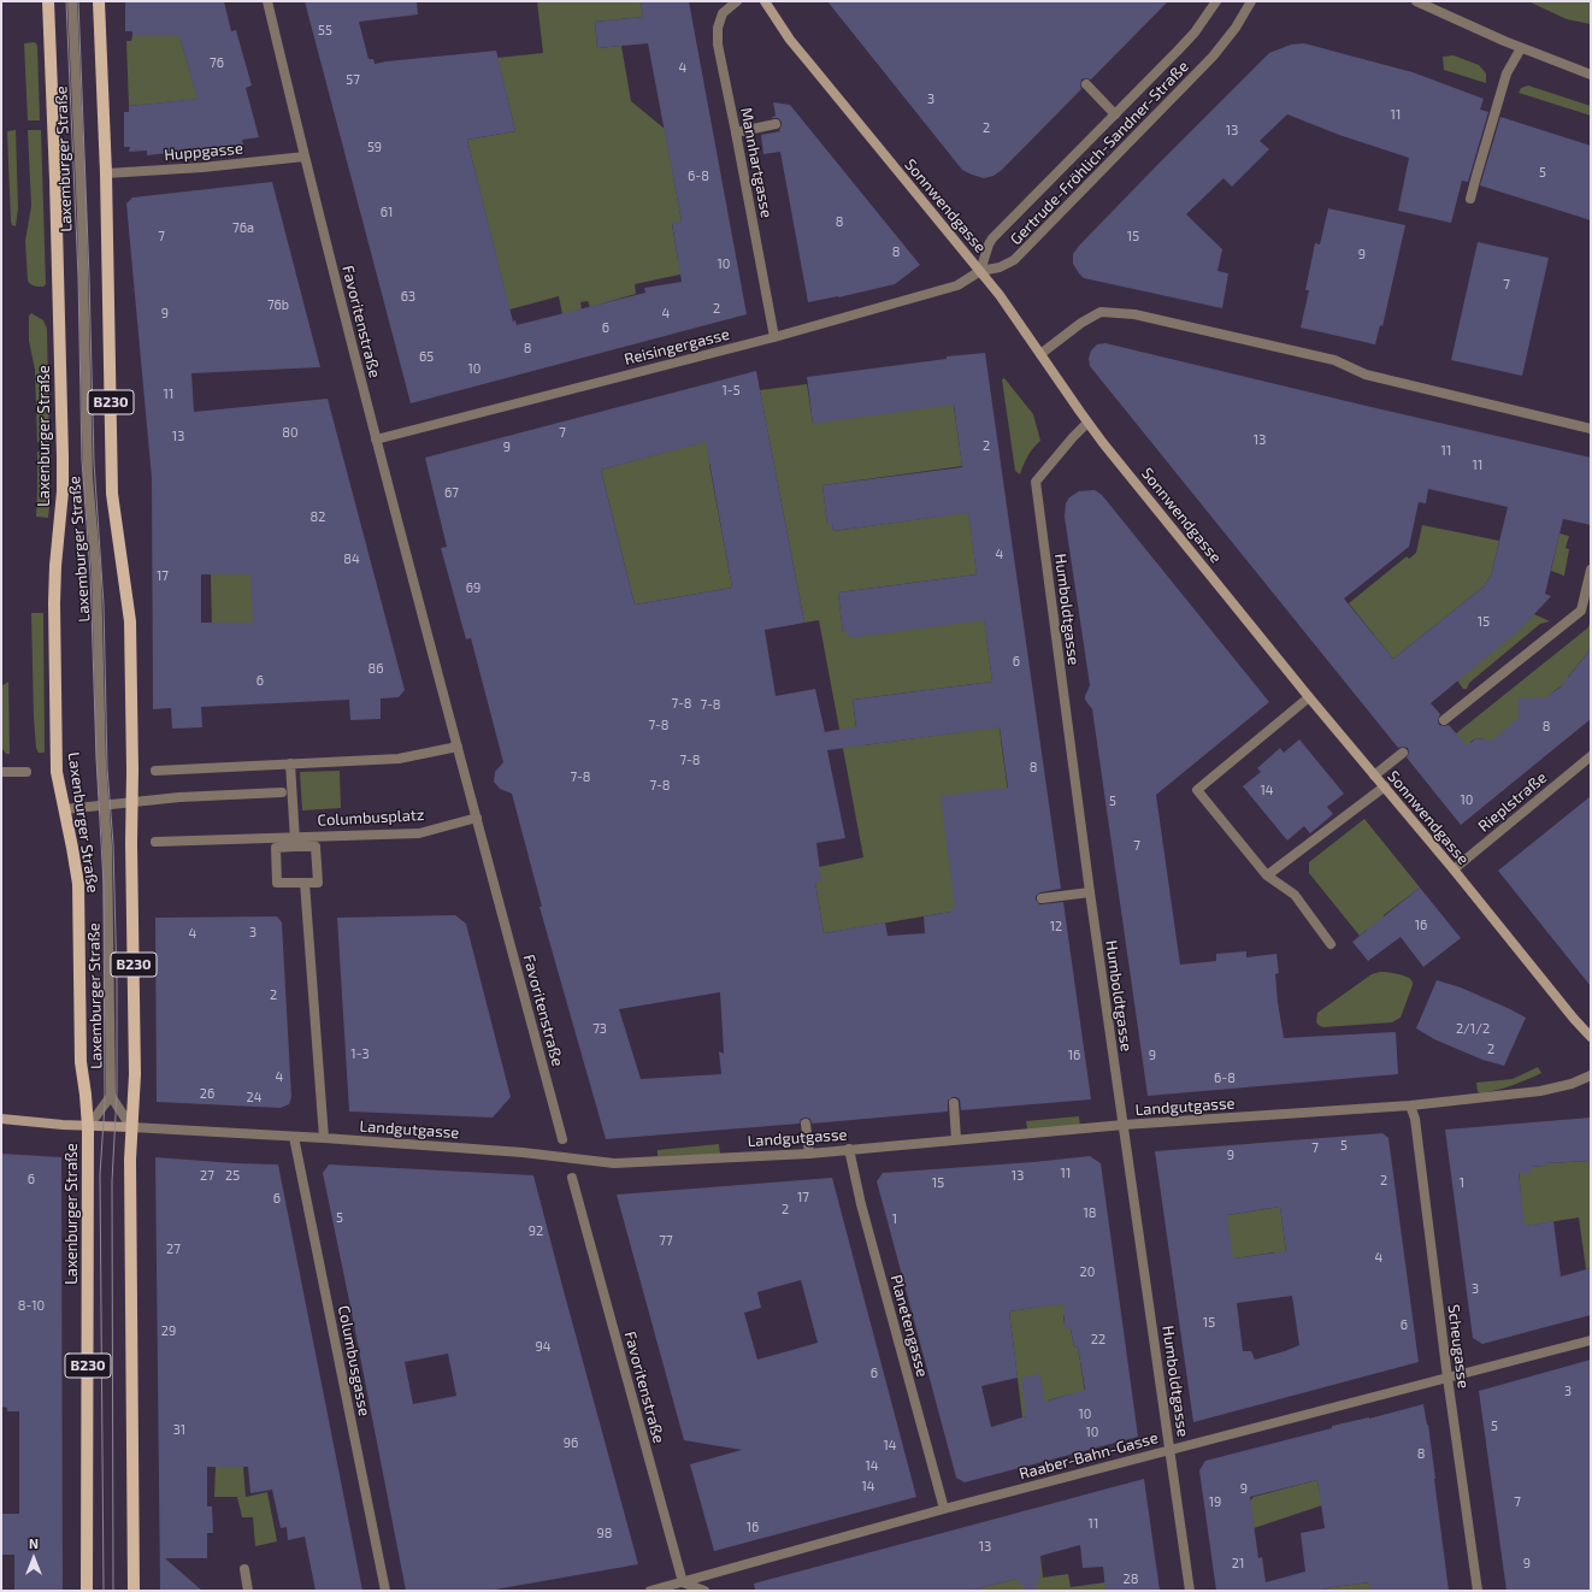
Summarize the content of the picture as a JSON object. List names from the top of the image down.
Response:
{
  "streets": {
    "main road": [
      "Sonnwendgasse",
      "B230",
      "Laxenburger Straße",
      "Landgutgasse"
    ],
    "street": [
      "Huppgasse",
      "Gertrude-Fröhlich-Sandner-Straße",
      "Laxemburger Straße",
      "Mannhartgasse",
      "Favoritenstraße",
      "Reisingergasse",
      "Humboldtgasse",
      "Rieplstraße",
      "Columbusplatz",
      "Planetengasse",
      "Scheugasse",
      "Columbusgasse",
      "Raaber-Bahn-Gasse"
    ]
  },
  "crossings": [
    ["Huppgasse", "Favoritenstraße"],
    ["Huppgasse", "B230"],
    ["Gertrude-Fröhlich-Sandner-Straße", "Sonnwendgasse"],
    ["Gertrude-Fröhlich-Sandner-Straße", "Reisingergasse"],
    ["Mannhartgasse", "Reisingergasse"],
    ["Sonnwendgasse", "Reisingergasse"],
    ["Sonnwendgasse", "Humboldtgasse"],
    ["Sonnwendgasse", "Rieplstraße"],
    ["Favoritenstraße", "Reisingergasse"],
    ["Favoritenstraße", "Columbusplatz"],
    ["Favoritenstraße", "Raaber-Bahn-Gasse"],
    ["B230", "Landgutgasse"],
    ["Laxenburger Straße", "Landgutgasse"],
    ["Humboldtgasse", "Landgutgasse"],
    ["Humboldtgasse", "Raaber-Bahn-Gasse"],
    ["Landgutgasse", "Planetengasse"],
    ["Landgutgasse", "Scheugasse"],
    ["Landgutgasse", "Columbusgasse"],
    ["Planetengasse", "Raaber-Bahn-Gasse"],
    ["Scheugasse", "Raaber-Bahn-Gasse"]
  ],
  "house_numbers": [
    "55",
    "76",
    "4",
    "57",
    "3",
    "11",
    "2",
    "13",
    "59",
    "5",
    "6-8",
    "61",
    "8",
    "76a",
    "7",
    "15",
    "8",
    "9",
    "10",
    "7",
    "63",
    "76b",
    "2",
    "9",
    "4",
    "6",
    "8",
    "65",
    "10",
    "1-5",
    "11",
    "80",
    "7",
    "13",
    "13",
    "2",
    "9",
    "11",
    "11",
    "67",
    "82",
    "4",
    "84",
    "17",
    "69",
    "15",
    "6",
    "86",
    "6",
    "7-8",
    "7-8",
    "7-8",
    "8",
    "7-8",
    "8",
    "7-8",
    "7-8",
    "14",
    "10",
    "5",
    "7",
    "16",
    "12",
    "3",
    "4",
    "2",
    "73",
    "2/1/2",
    "2",
    "1-3",
    "16",
    "9",
    "4",
    "6-8",
    "26",
    "24",
    "5",
    "7",
    "9",
    "11",
    "27",
    "25",
    "13",
    "6",
    "2",
    "15",
    "1",
    "17",
    "6",
    "2",
    "18",
    "5",
    "1",
    "92",
    "77",
    "27",
    "4",
    "20",
    "3",
    "8-10",
    "15",
    "6",
    "29",
    "22",
    "94",
    "6",
    "3",
    "10",
    "5",
    "31",
    "10",
    "96",
    "14",
    "8",
    "14",
    "14",
    "9",
    "19",
    "7",
    "11",
    "16",
    "98",
    "13",
    "21",
    "9",
    "28"
  ],
  "north": "top"
}
